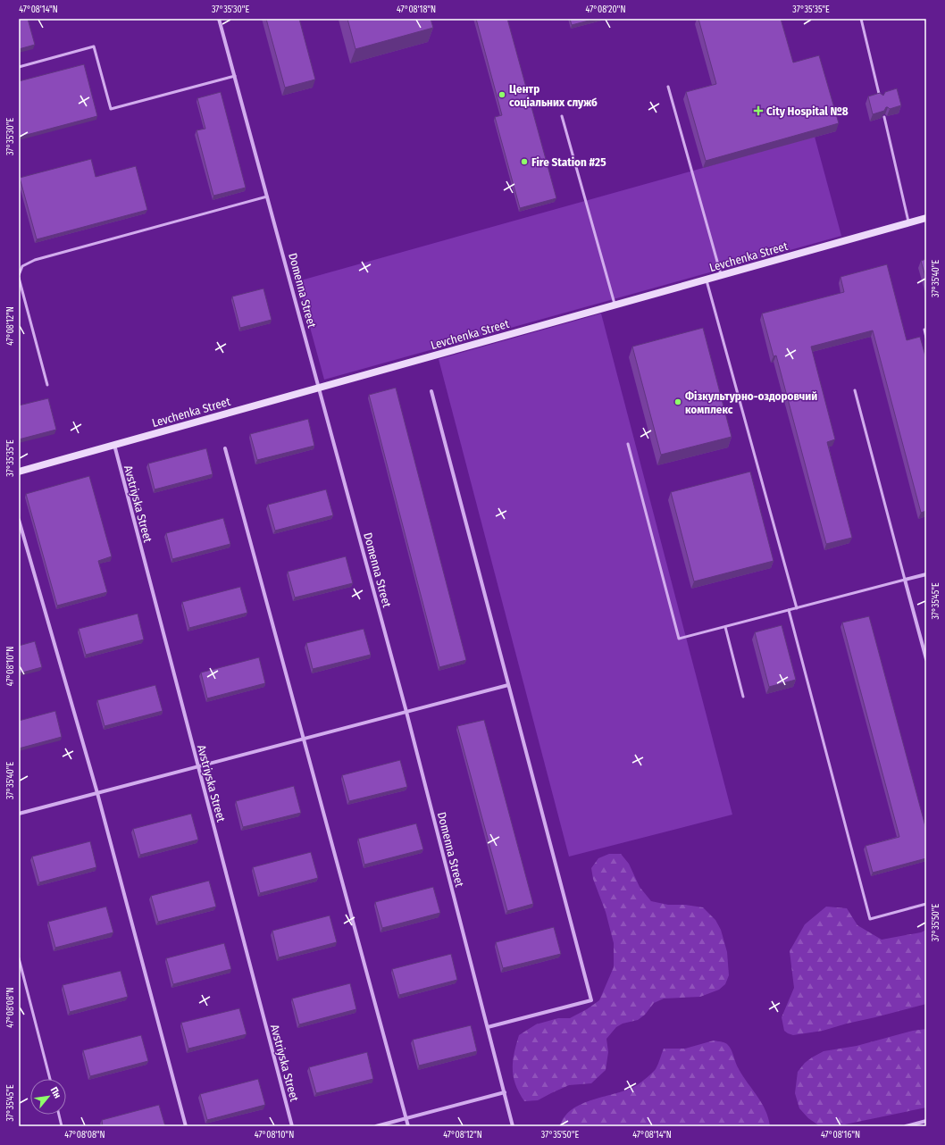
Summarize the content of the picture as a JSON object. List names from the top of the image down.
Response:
{
  "streets": {
    "street": ["Levchenka Street", "Domenna Street", "Avstriyska Street"]
  },
  "crossings": [
    ["Levchenka Street", "Domenna Street"],
    ["Levchenka Street", "Avstriyska Street"]
  ],
  "places": {
    "other": ["Центр соціальних служб", "Fire Station #25", "Фізкультурно-оздоровчий комплекс"],
    "health": ["City Hospital №8"]
  },
  "north": "top right",
  "coordinates": [
    "47°08'14\"N",
    "37°35'30\"E",
    "47°08'18\"N",
    "47°08'20\"N",
    "37°35'35\"E",
    "37°35'40\"E",
    "47°08'12\"N",
    "37°35'45\"E",
    "47°08'10\"N",
    "37°35'50\"E",
    "47°08'08\"N",
    "47°08'16\"N"
  ]
}
